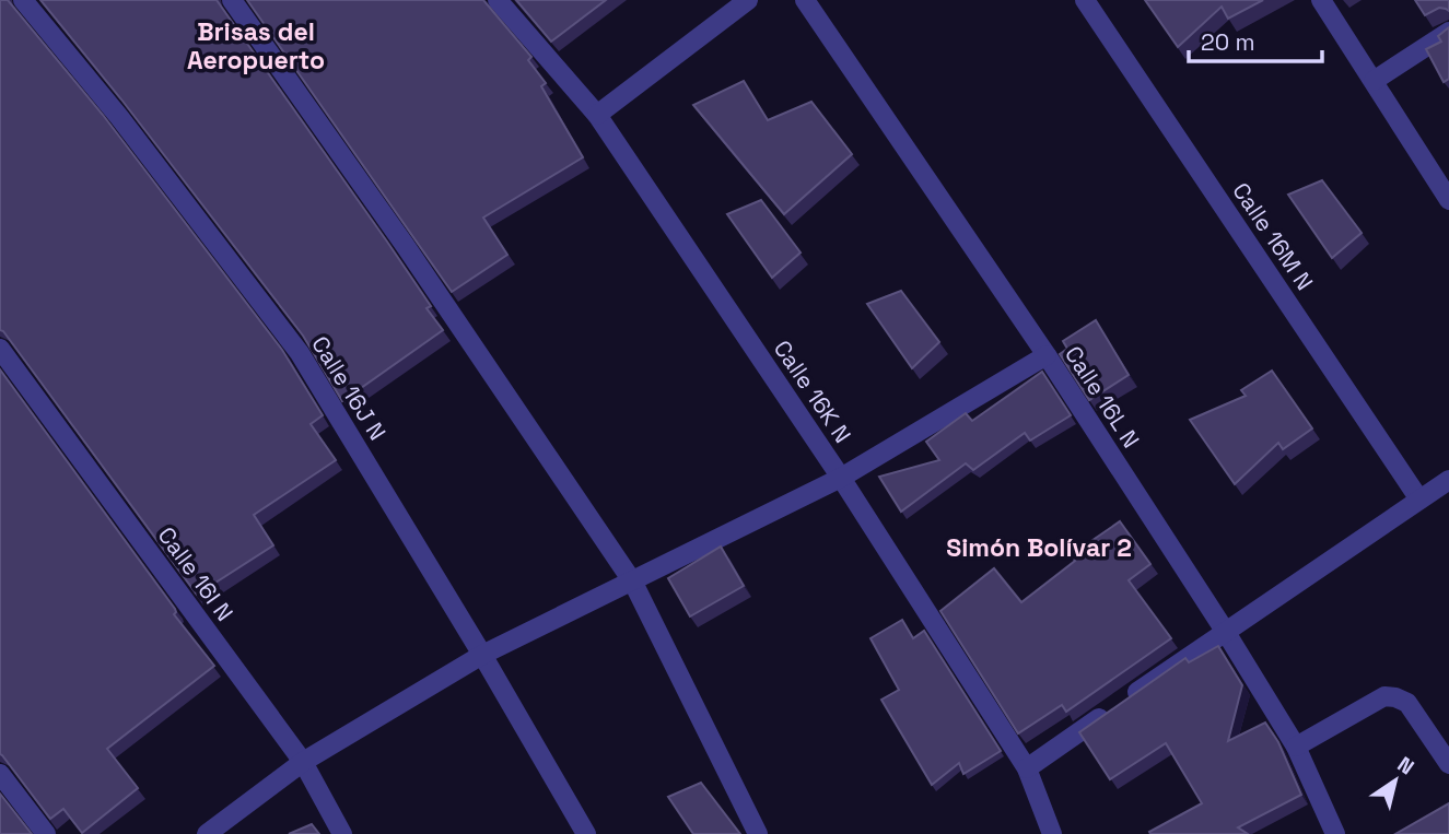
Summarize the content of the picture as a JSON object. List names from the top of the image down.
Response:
{
  "streets": {
    "street": [
      "Calle 16M N",
      "Calle 16J N",
      "Calle 16K N",
      "Calle 16L N",
      "Calle 16I N"
    ]
  },
  "districts": ["Brisas del Aeropuerto", "Simón Bolívar 2"],
  "scale_bar": "20 m",
  "north": "top right"
}
